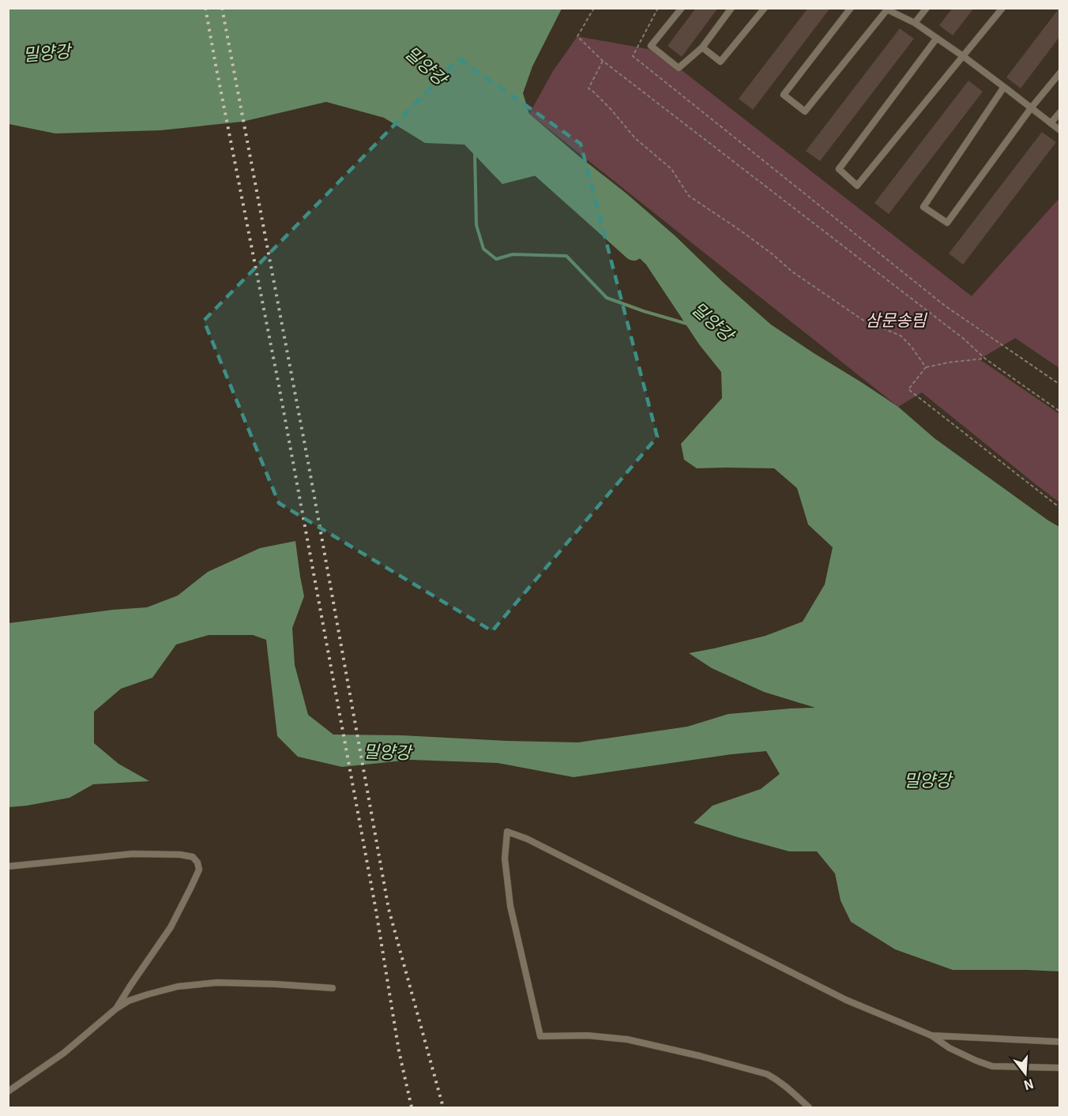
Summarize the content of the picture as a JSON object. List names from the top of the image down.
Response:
{
  "water": ["밀양강"],
  "parks": ["삼문송림"],
  "north": "bottom"
}
